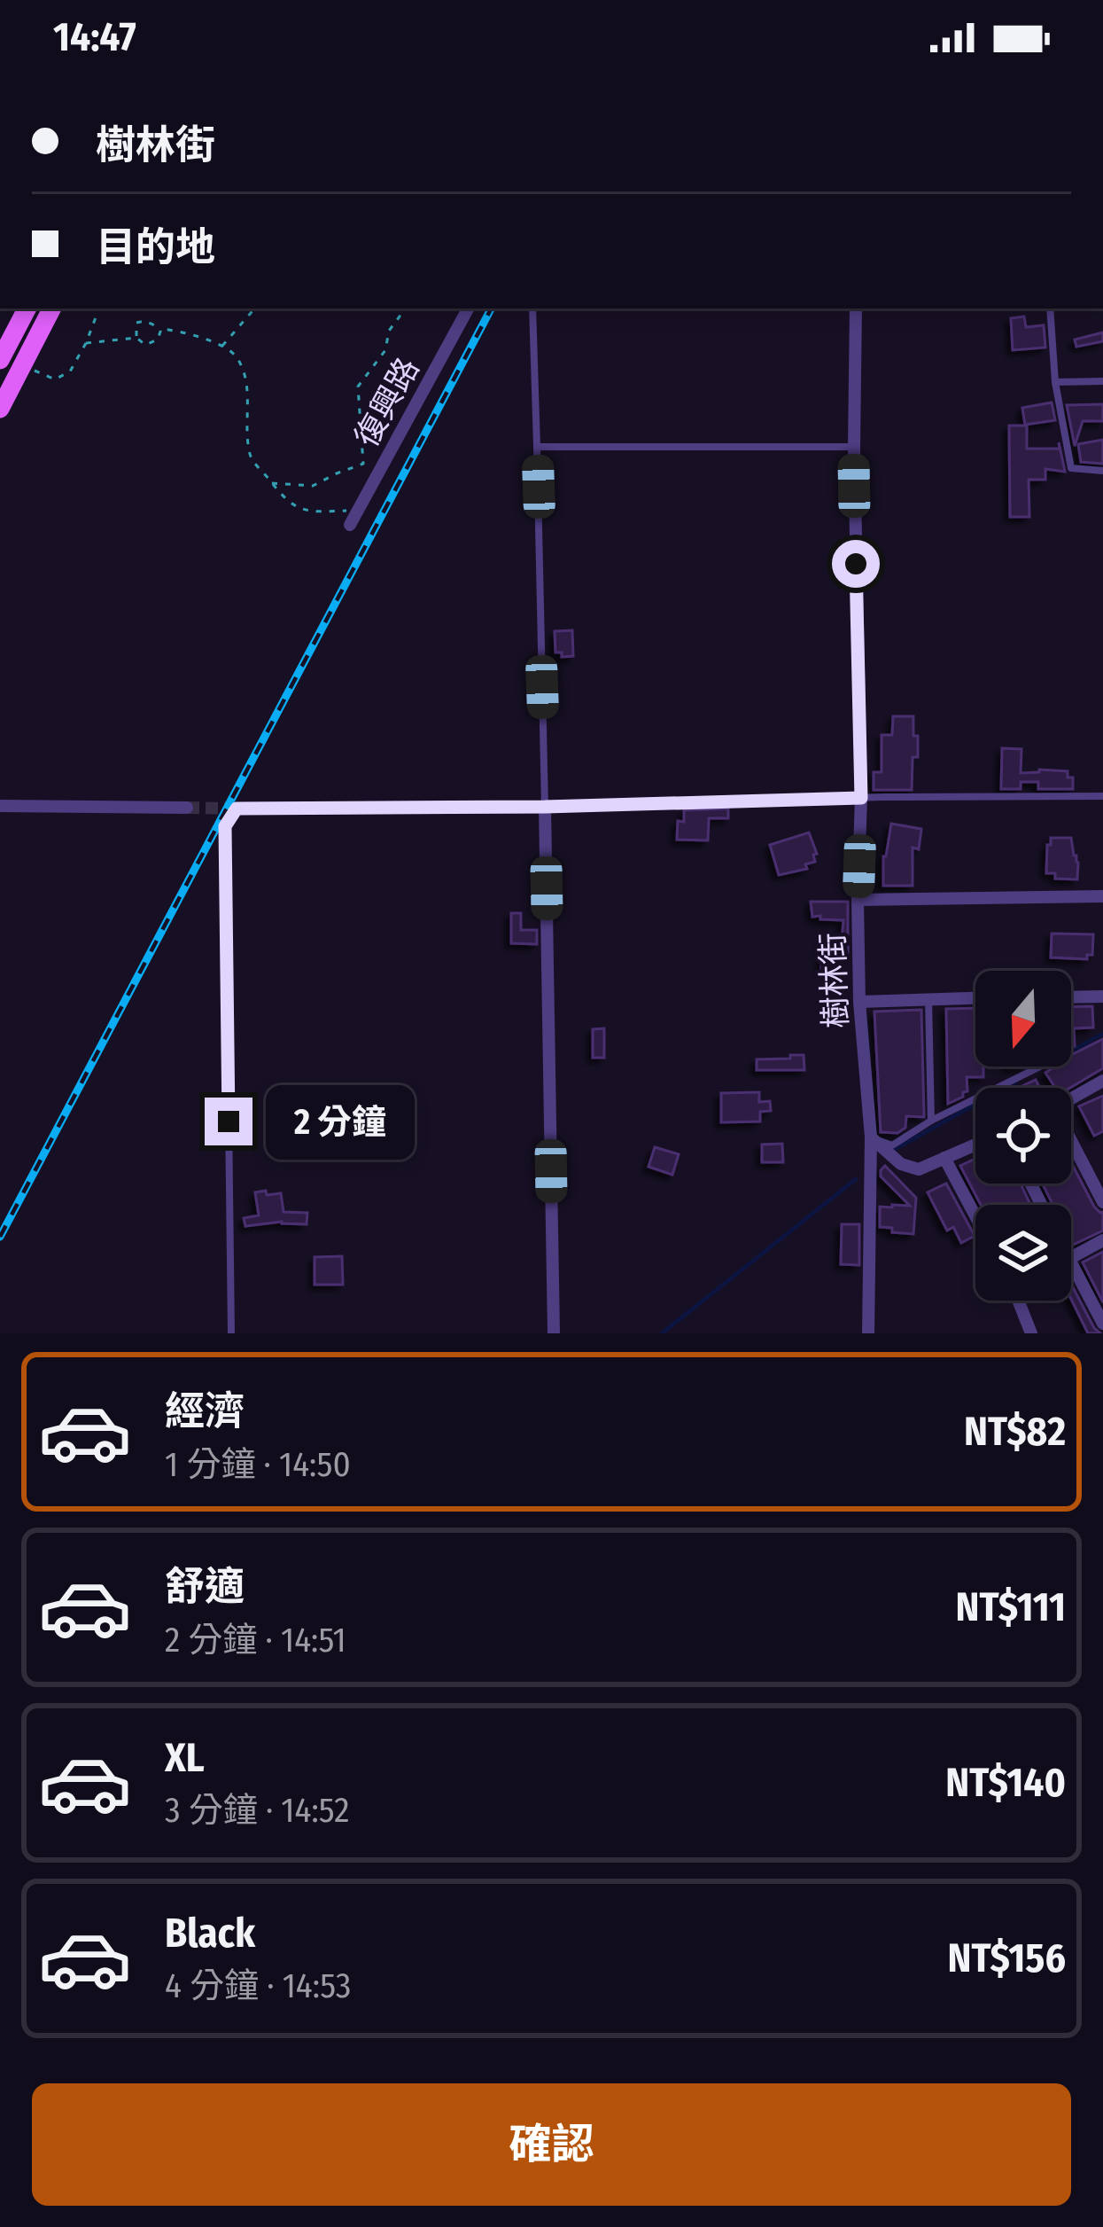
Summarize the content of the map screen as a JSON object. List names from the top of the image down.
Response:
{
  "streets": {
    "street": ["復興路", "樹林街"]
  },
  "north": "bottom",
  "page": {
    "status": "14:47",
    "banner": ["樹林街", "目的地"],
    "bubble": "2 分鐘",
    "list": [
      {
        "name": "經濟",
        "note": "1 分鐘 · 14:50",
        "value": "NT$82"
      },
      {
        "name": "舒適",
        "note": "2 分鐘 · 14:51",
        "value": "NT$111"
      },
      {
        "name": "XL",
        "note": "3 分鐘 · 14:52",
        "value": "NT$140"
      },
      {
        "name": "Black",
        "note": "4 分鐘 · 14:53",
        "value": "NT$156"
      }
    ],
    "buttons": "確認"
  }
}
